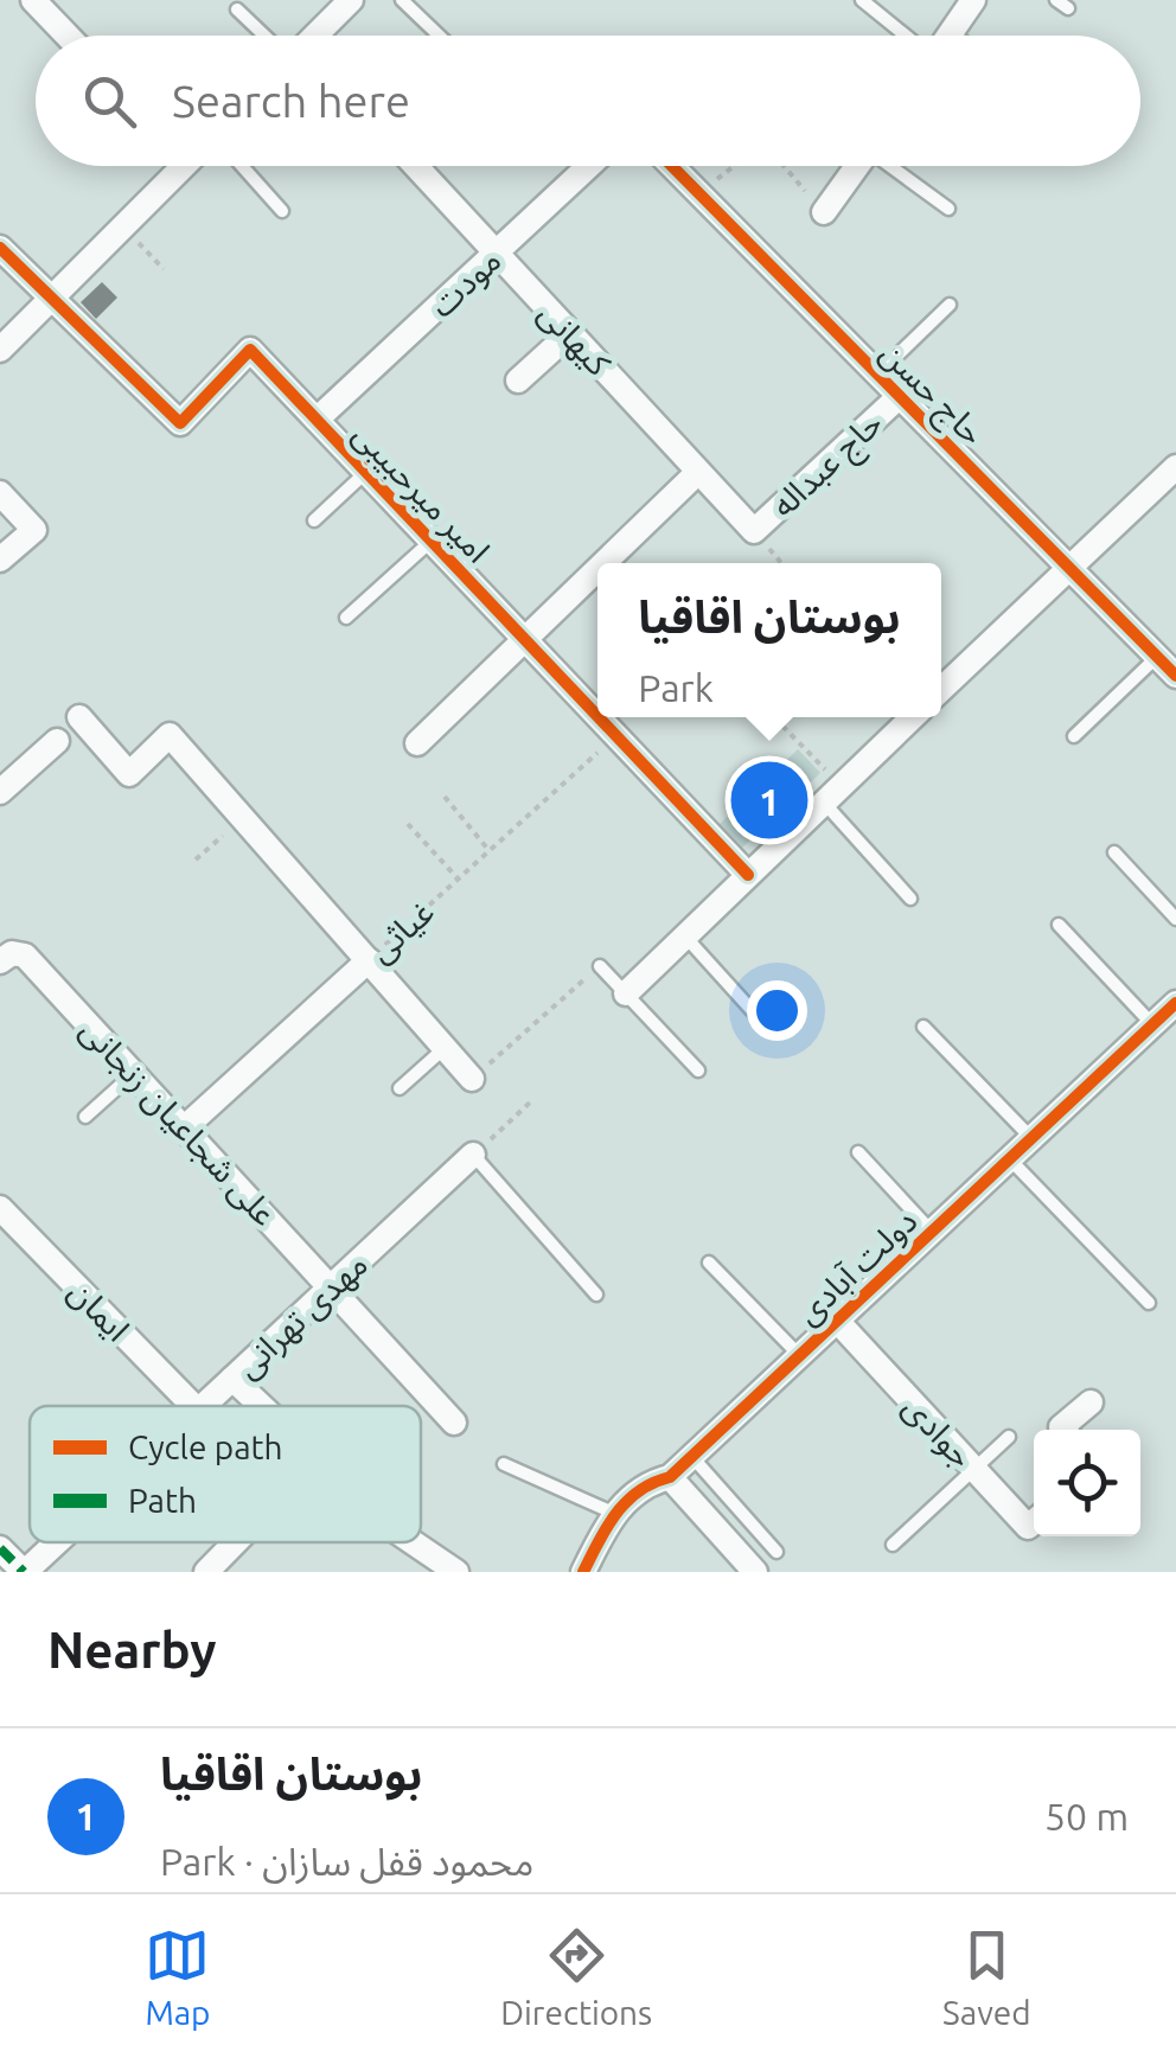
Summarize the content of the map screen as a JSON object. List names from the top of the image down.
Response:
{
  "streets": {
    "street": [
      "مودت",
      "کیهانی",
      "حاج حسن",
      "حاج عبداله",
      "امیر میرحبیبی",
      "غیاثی",
      "علی شجاعیان زنجانی",
      "دولت آبادی",
      "ایمان",
      "مهدی تهرانی",
      "جوادی"
    ]
  },
  "crossings": [
    ["مودت", "کیهانی"],
    ["مودت", "امیر میرحبیبی"],
    ["کیهانی", "حاج عبداله"],
    ["حاج حسن", "حاج عبداله"],
    ["امیر میرحبیبی", "غیاثی"],
    ["غیاثی", "علی شجاعیان زنجانی"],
    ["علی شجاعیان زنجانی", "مهدی تهرانی"],
    ["دولت آبادی", "جوادی"]
  ],
  "legend": ["Cycle path", "Path"],
  "page": {
    "search": "Search here",
    "popup": ["بوستان اقاقیا", "Park"],
    "pins": "1",
    "heading": "Nearby",
    "list": [
      {
        "mark": "1",
        "name": "بوستان اقاقیا",
        "note": "Park · محمود قفل سازان",
        "value": "50 m"
      }
    ],
    "nav": ["Map", "Directions", "Saved"]
  }
}
